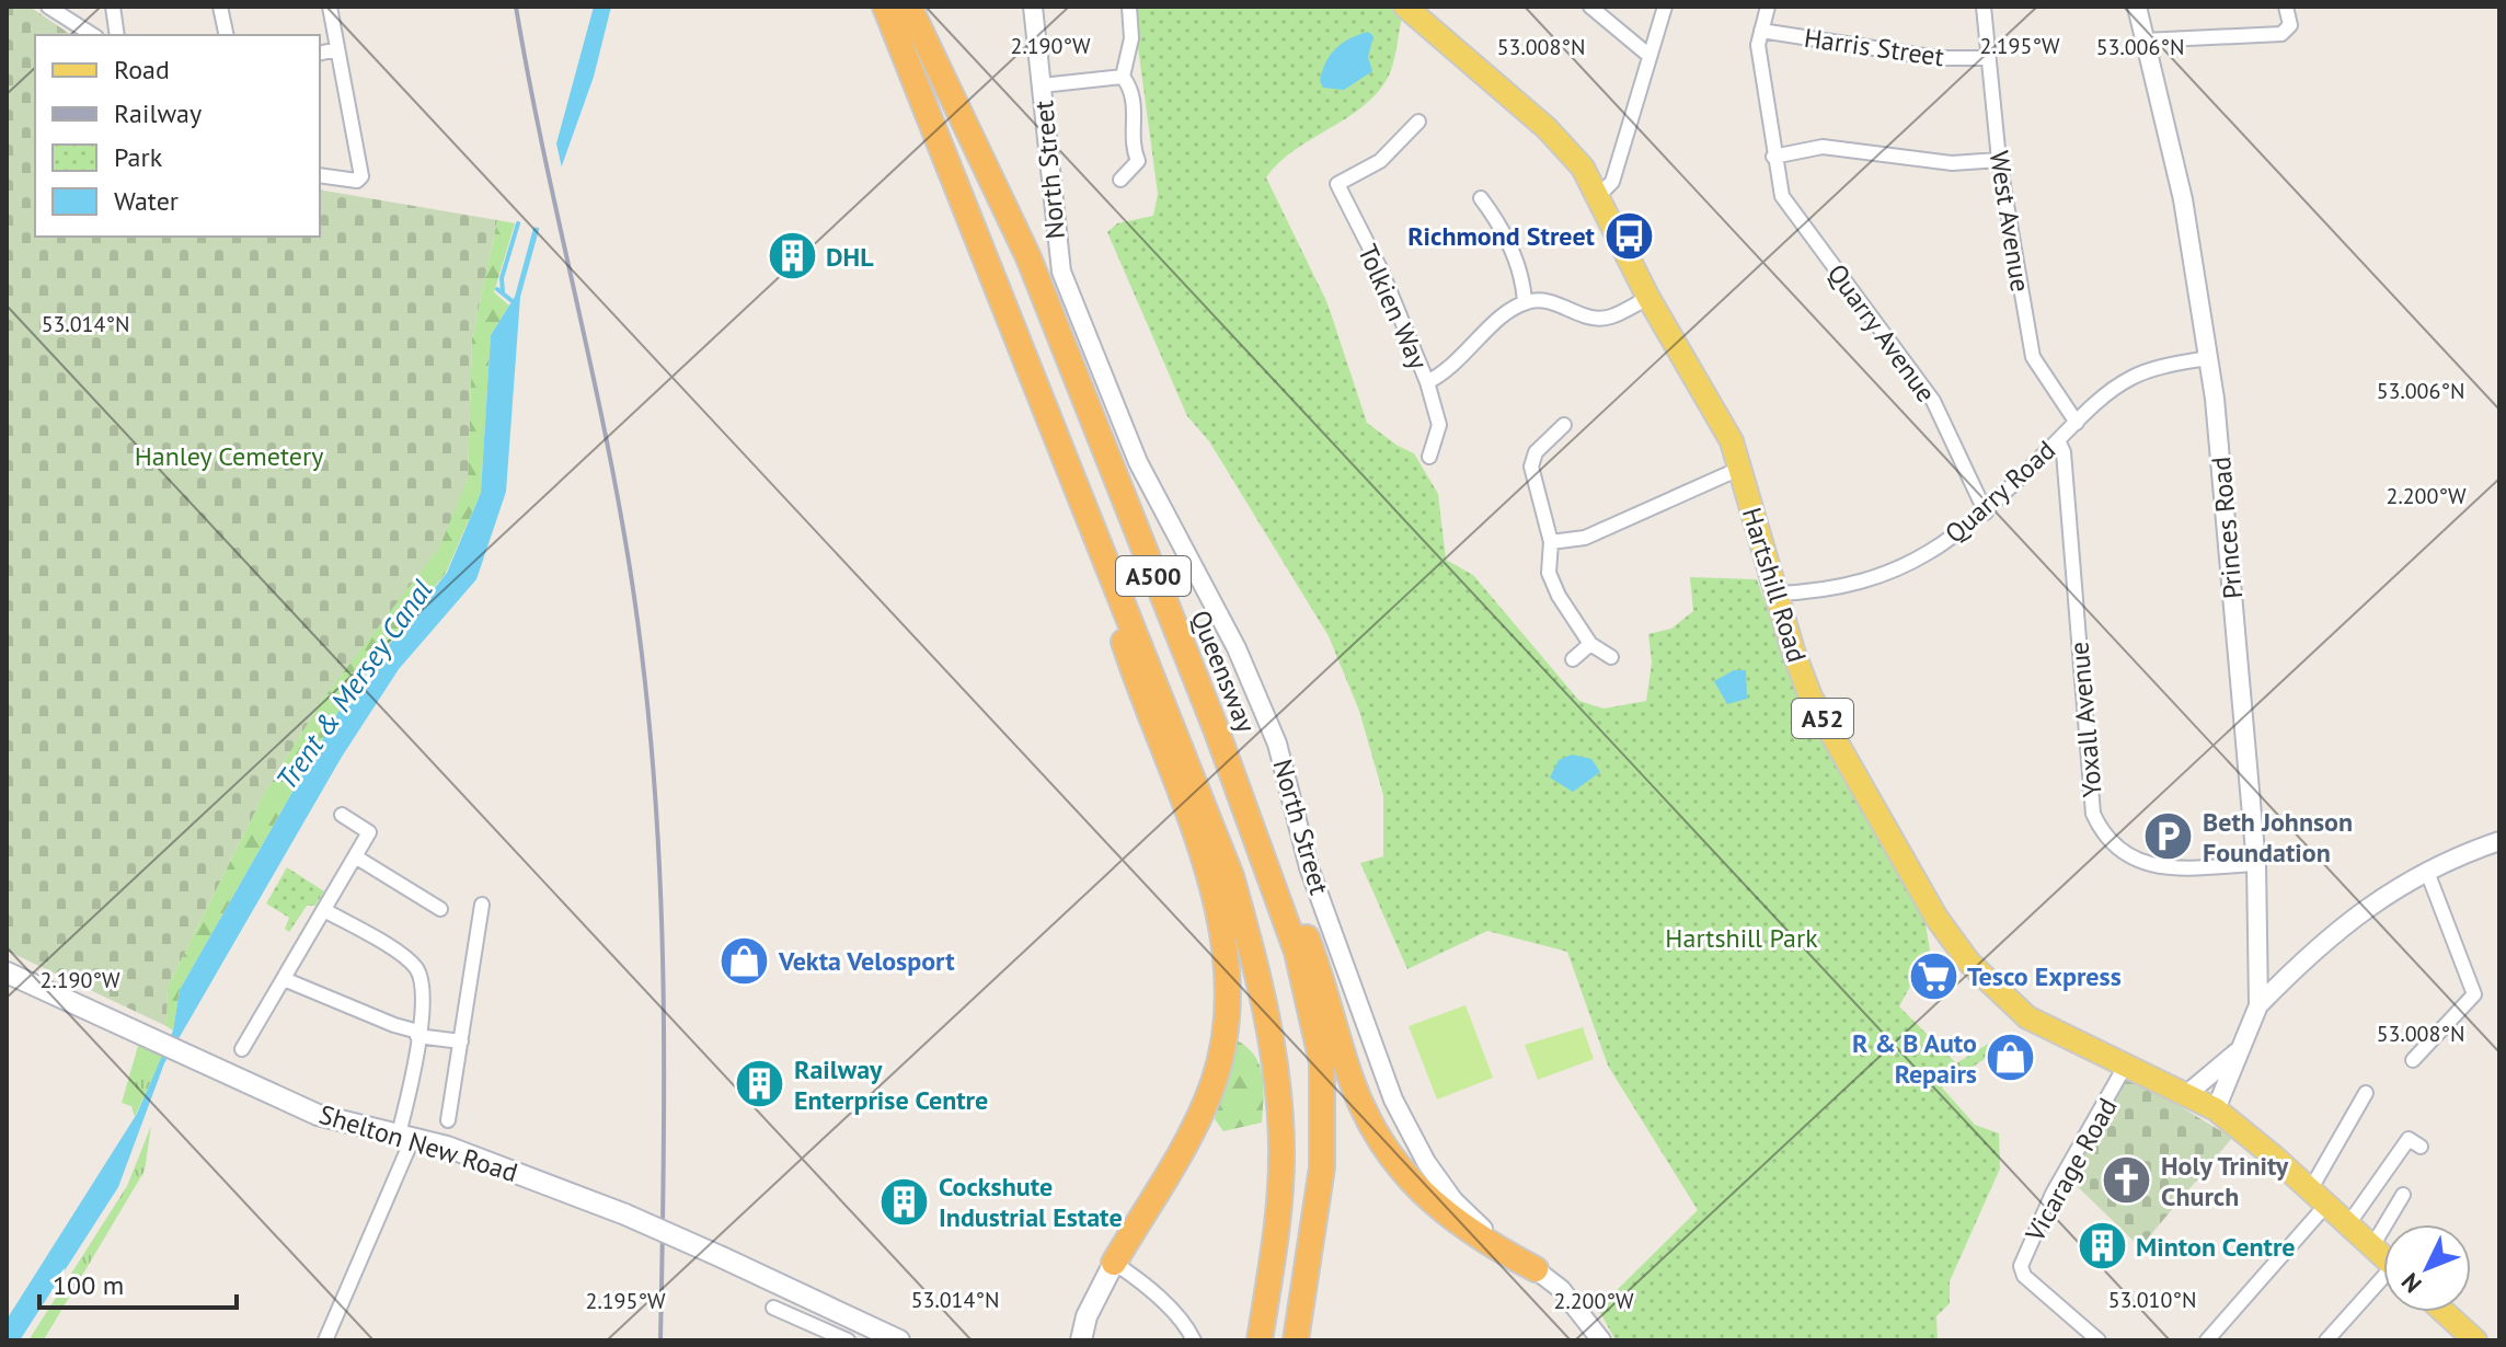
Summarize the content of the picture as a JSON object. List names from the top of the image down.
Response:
{
  "streets": {
    "highway": ["A500", "Queensway"],
    "main road": ["Hartshill Road", "A52", "Shelton New Road"],
    "street": [
      "Harris Street",
      "North Street",
      "West Avenue",
      "Tolkien Way",
      "Quarry Avenue",
      "Quarry Road",
      "Princes Road",
      "Yoxall Avenue",
      "Vicarage Road"
    ]
  },
  "crossings": [
    ["Harris Street", "West Avenue"],
    ["Harris Street", "Quarry Avenue"],
    ["West Avenue", "Quarry Road"],
    ["Quarry Avenue", "Quarry Road"],
    ["Quarry Road", "Princes Road"],
    ["Quarry Road", "Hartshill Road"],
    ["Quarry Road", "Yoxall Avenue"],
    ["Princes Road", "Hartshill Road"],
    ["Princes Road", "Yoxall Avenue"],
    ["Hartshill Road", "Vicarage Road"]
  ],
  "water": ["Trent & Mersey Canal"],
  "parks": ["Hanley Cemetery", "Hartshill Park"],
  "places": {
    "bus stop": ["Richmond Street"],
    "building": [
      "DHL",
      "Railway Enterprise Centre",
      "Cockshute Industrial Estate",
      "Minton Centre"
    ],
    "parking": ["Beth Johnson Foundation"],
    "shop": ["Vekta Velosport", "R & B Auto Repairs"],
    "supermarket": ["Tesco Express"],
    "church": ["Holy Trinity Church"]
  },
  "legend": [
    "Road",
    "Railway",
    "Park",
    "Water"
  ],
  "scale_bar": "100 m",
  "north": "bottom left",
  "coordinates": [
    "2.190°W",
    "2.195°W",
    "53.008°N",
    "53.006°N",
    "53.014°N",
    "2.200°W",
    "53.010°N"
  ]
}
